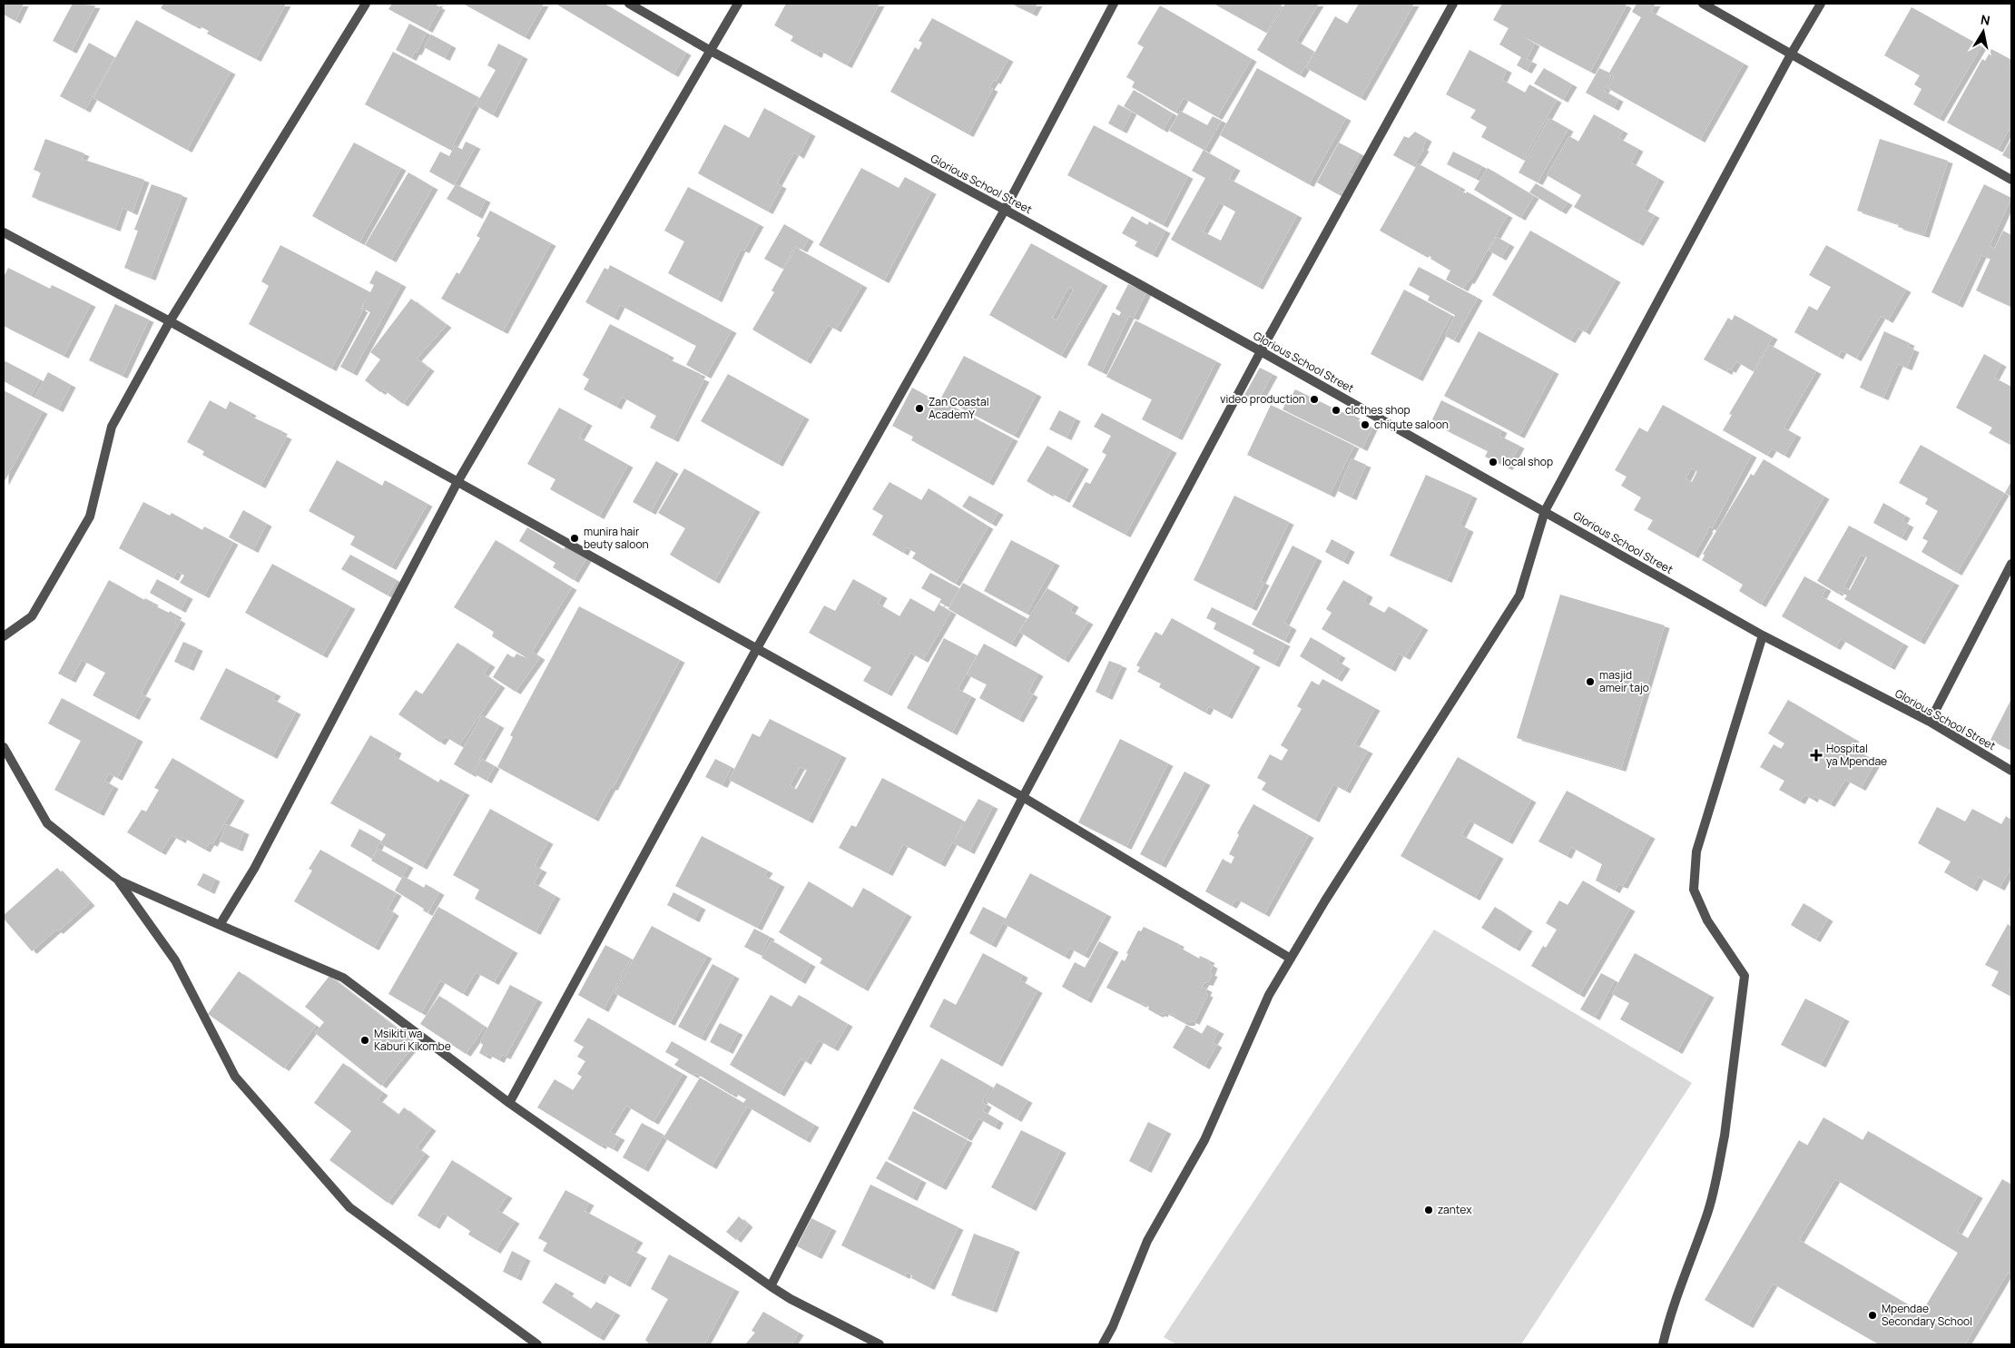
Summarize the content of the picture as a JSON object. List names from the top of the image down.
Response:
{
  "streets": {
    "street": ["Glorious School Street"]
  },
  "places": {
    "other": [
      "video production",
      "Zan Coastal AcademY",
      "clothes shop",
      "chiqute saloon",
      "local shop",
      "munira hair beuty saloon",
      "masjid ameir tajo",
      "Msikiti wa Kaburi Kikombe",
      "zantex",
      "Mpendae Secondary School"
    ],
    "health": ["Hospital ya Mpendae"]
  },
  "north": "top"
}
